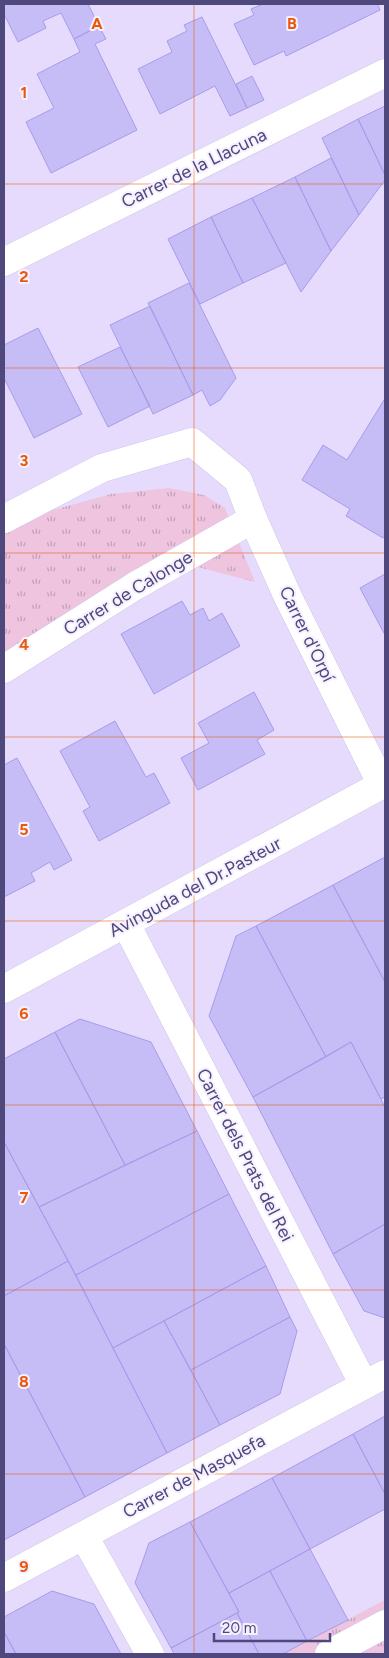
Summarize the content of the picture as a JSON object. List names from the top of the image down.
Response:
{
  "streets": {
    "street": [
      "Carrer de la Llacuna",
      "Carrer de Calonge",
      "Carrer d'Orpí",
      "Avinguda del Dr.Pasteur",
      "Carrer dels Prats del Rei",
      "Carrer de Masquefa"
    ]
  },
  "crossings": [
    ["Carrer de Calonge", "Carrer d'Orpí"],
    ["Carrer d'Orpí", "Avinguda del Dr.Pasteur"],
    ["Avinguda del Dr.Pasteur", "Carrer dels Prats del Rei"],
    ["Carrer dels Prats del Rei", "Carrer de Masquefa"]
  ],
  "scale_bar": "20 m",
  "grid": {
    "columns": ["A", "B"],
    "rows": [
      "1",
      "2",
      "3",
      "4",
      "5",
      "6",
      "7",
      "8",
      "9"
    ]
  }
}
